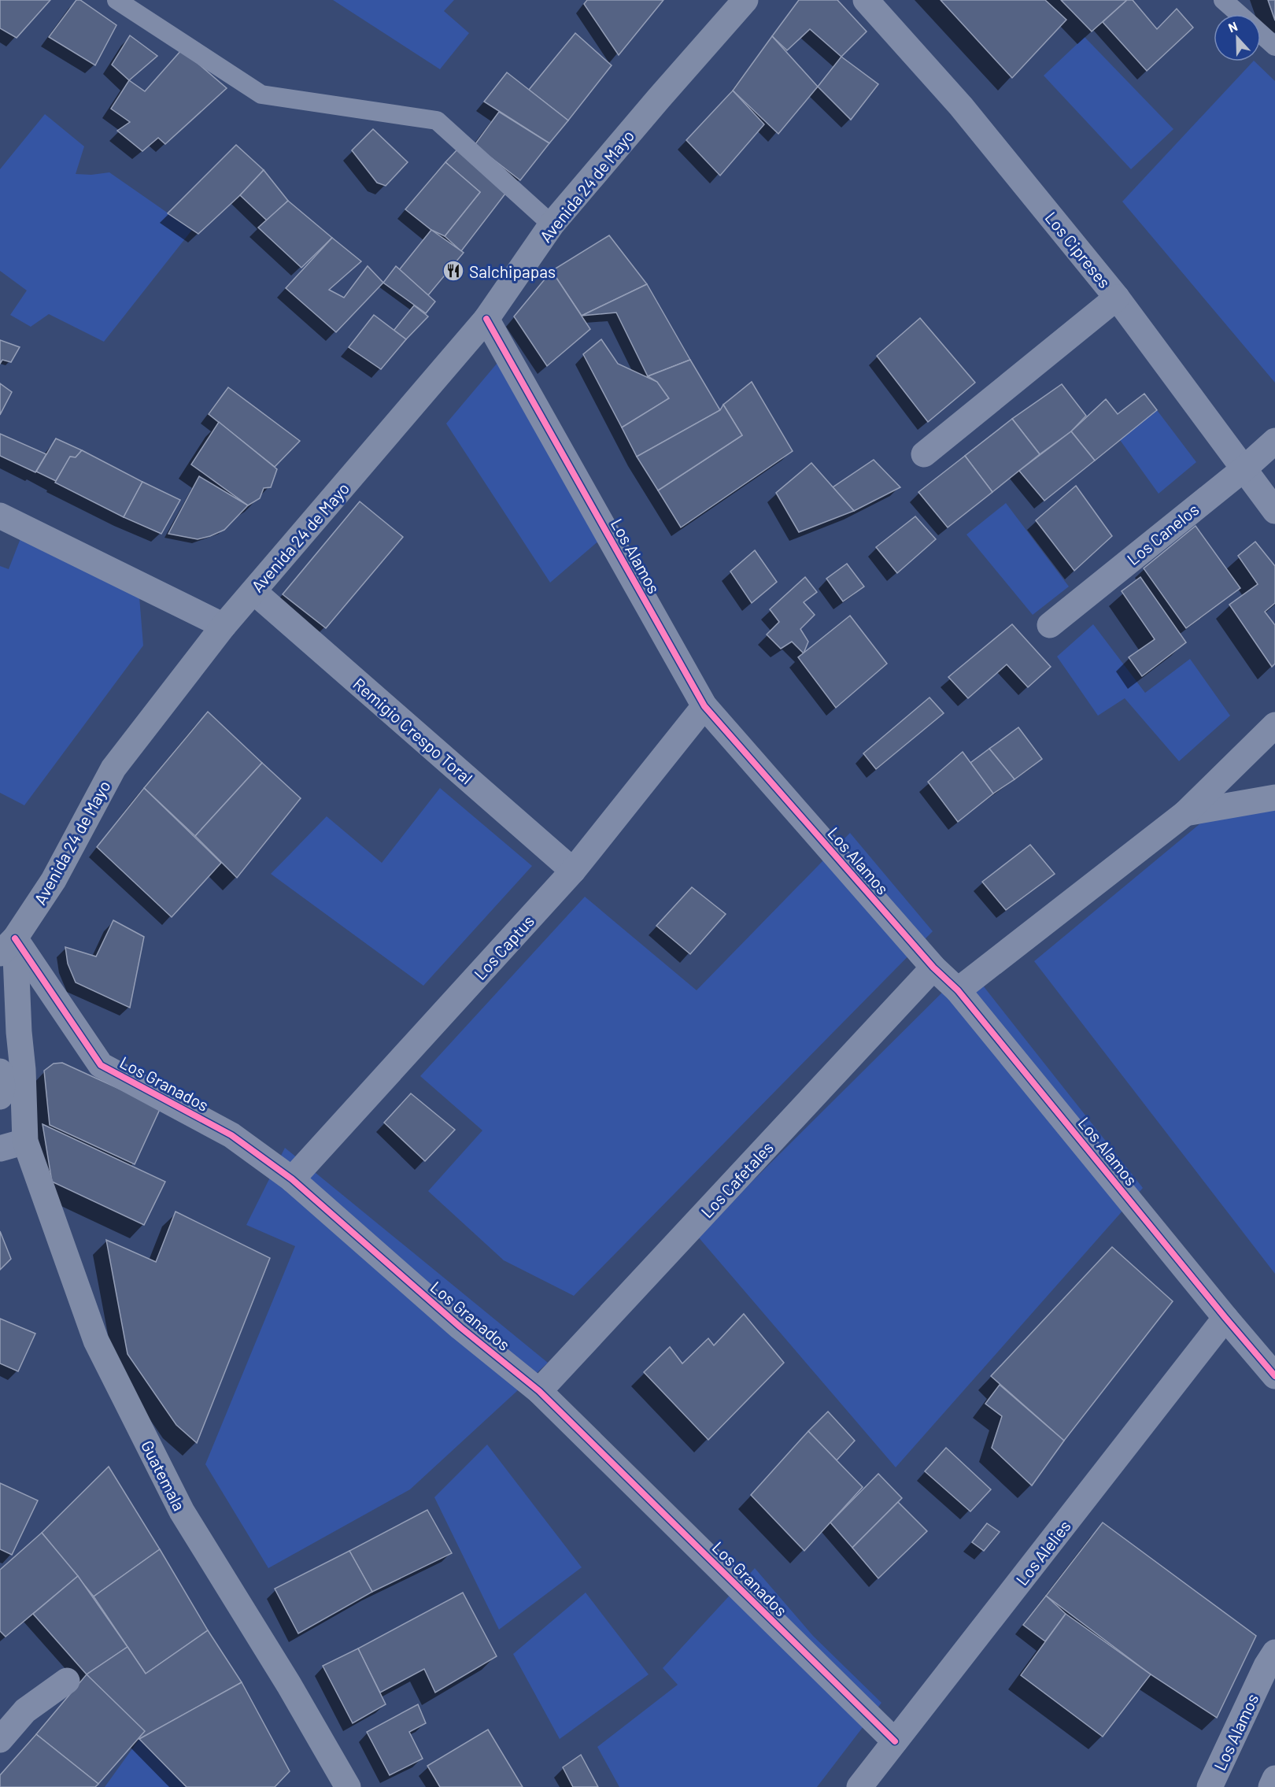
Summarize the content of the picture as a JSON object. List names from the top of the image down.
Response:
{
  "streets": {
    "main road": ["Avenida 24 de Mayo", "Guatemala"],
    "street": [
      "Los Cipreses",
      "Los Canelos",
      "Los Alamos",
      "Remigio Crespo Toral",
      "Los Captus",
      "Los Granados",
      "Los Cafetales",
      "Los Alelies"
    ]
  },
  "crossings": [
    ["Avenida 24 de Mayo", "Los Alamos"],
    ["Avenida 24 de Mayo", "Remigio Crespo Toral"],
    ["Avenida 24 de Mayo", "Los Granados"],
    ["Los Cipreses", "Los Canelos"],
    ["Los Alamos", "Los Captus"],
    ["Los Alamos", "Los Cafetales"],
    ["Los Alamos", "Los Alelies"],
    ["Remigio Crespo Toral", "Los Captus"],
    ["Los Captus", "Los Granados"],
    ["Los Granados", "Los Cafetales"],
    ["Los Granados", "Los Alelies"]
  ],
  "places": {
    "restaurant": ["Salchipapas"]
  },
  "north": "top"
}
